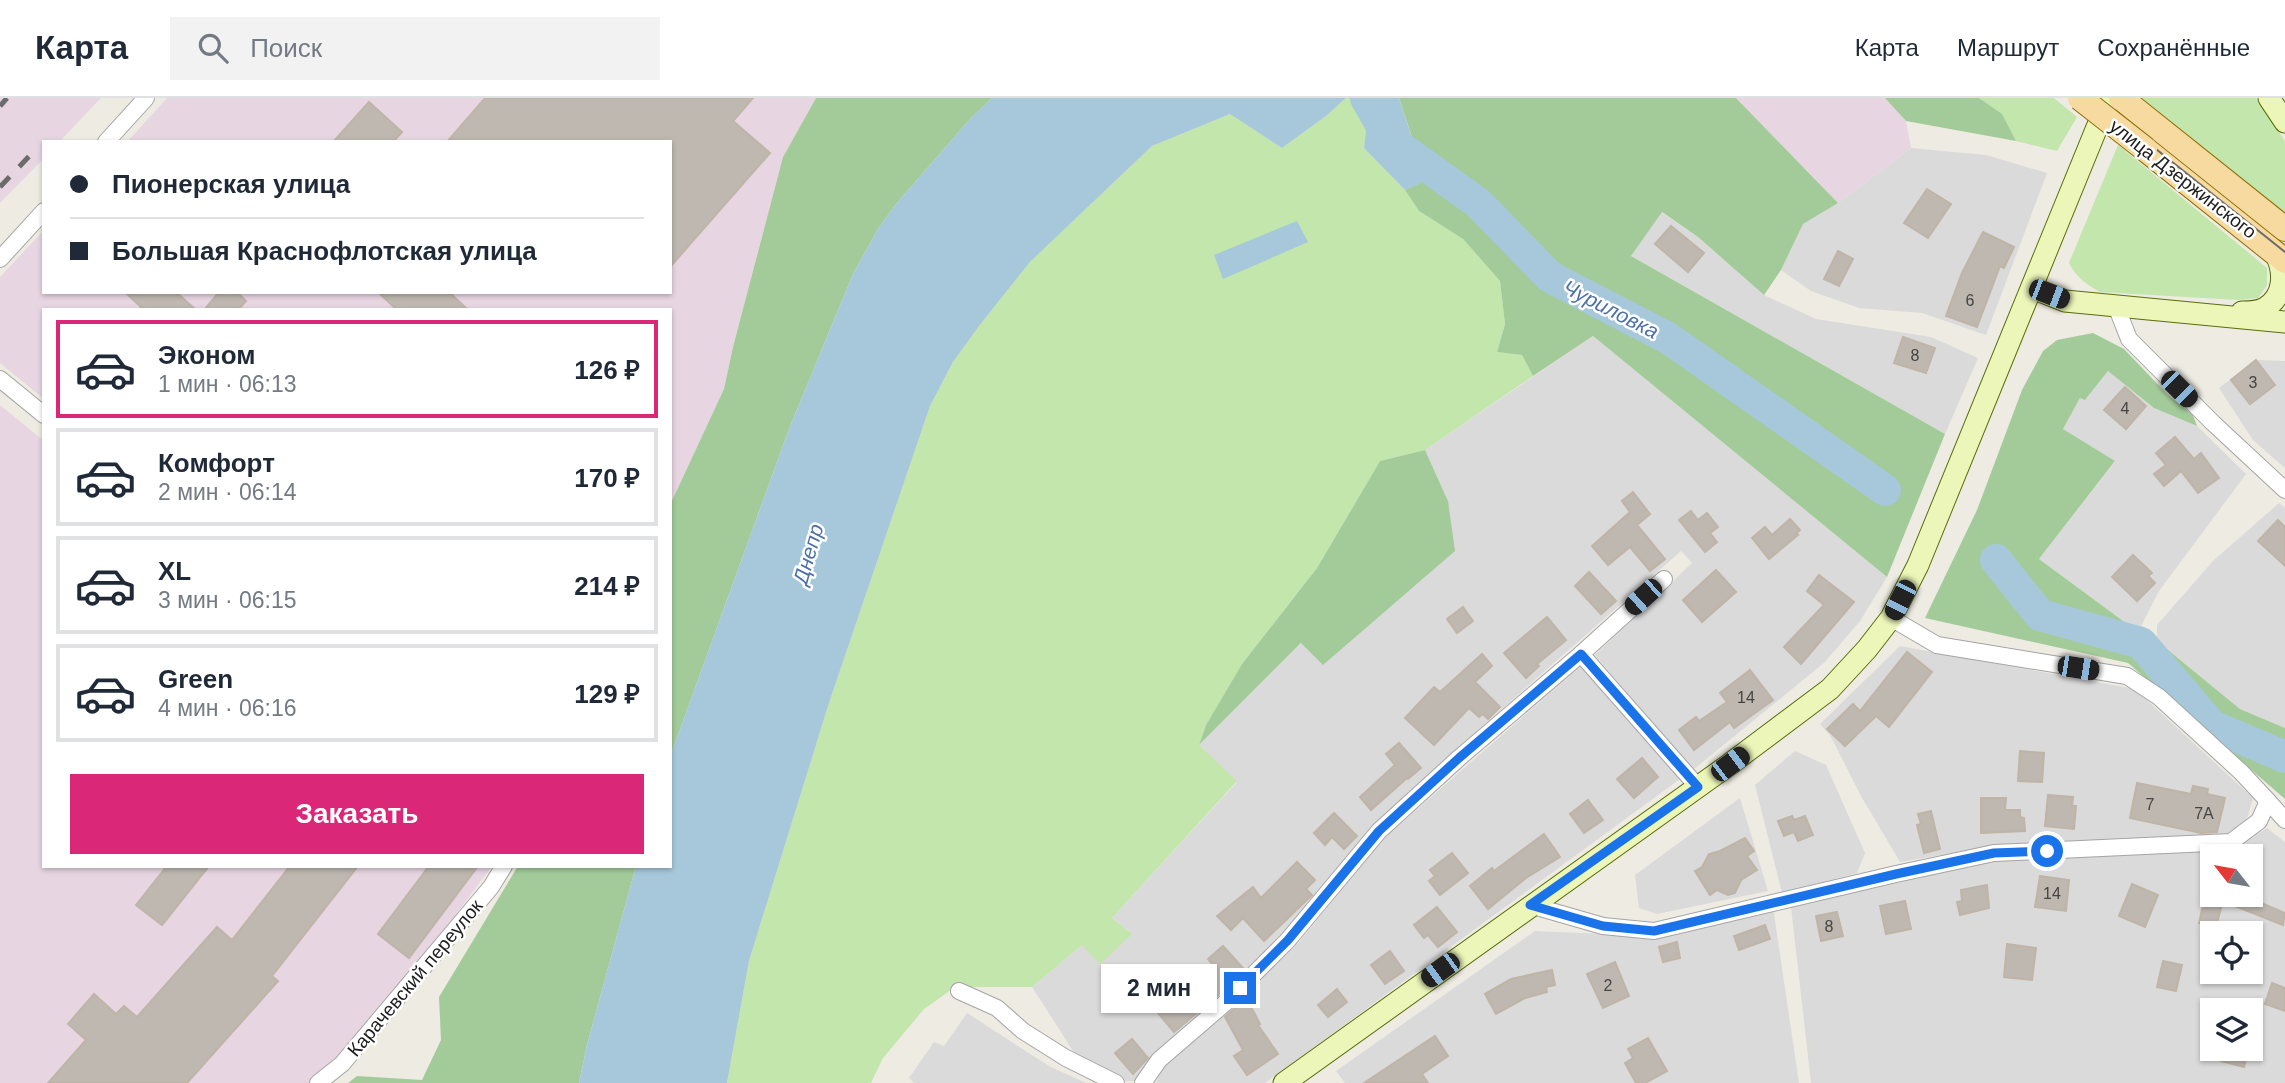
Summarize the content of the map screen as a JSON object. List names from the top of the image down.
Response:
{
  "streets": {
    "main road": ["улица Дзержинского"],
    "street": ["Карачевский переулок"]
  },
  "water": ["Чуриловка", "Днепр"],
  "house_numbers": [
    "6",
    "8",
    "3",
    "4",
    "14",
    "7",
    "7А",
    "14",
    "8",
    "2"
  ],
  "north": "top left",
  "page": {
    "header": "Карта",
    "search": "Поиск",
    "nav": ["Карта", "Маршрут", "Сохранённые"],
    "banner": ["Пионерская улица", "Большая Краснофлотская улица"],
    "list": [
      {
        "name": "Эконом",
        "note": "1 мин · 06:13",
        "value": "126 ₽"
      },
      {
        "name": "Комфорт",
        "note": "2 мин · 06:14",
        "value": "170 ₽"
      },
      {
        "name": "XL",
        "note": "3 мин · 06:15",
        "value": "214 ₽"
      },
      {
        "name": "Green",
        "note": "4 мин · 06:16",
        "value": "129 ₽"
      }
    ],
    "buttons": "Заказать",
    "bubble": "2 мин"
  }
}
